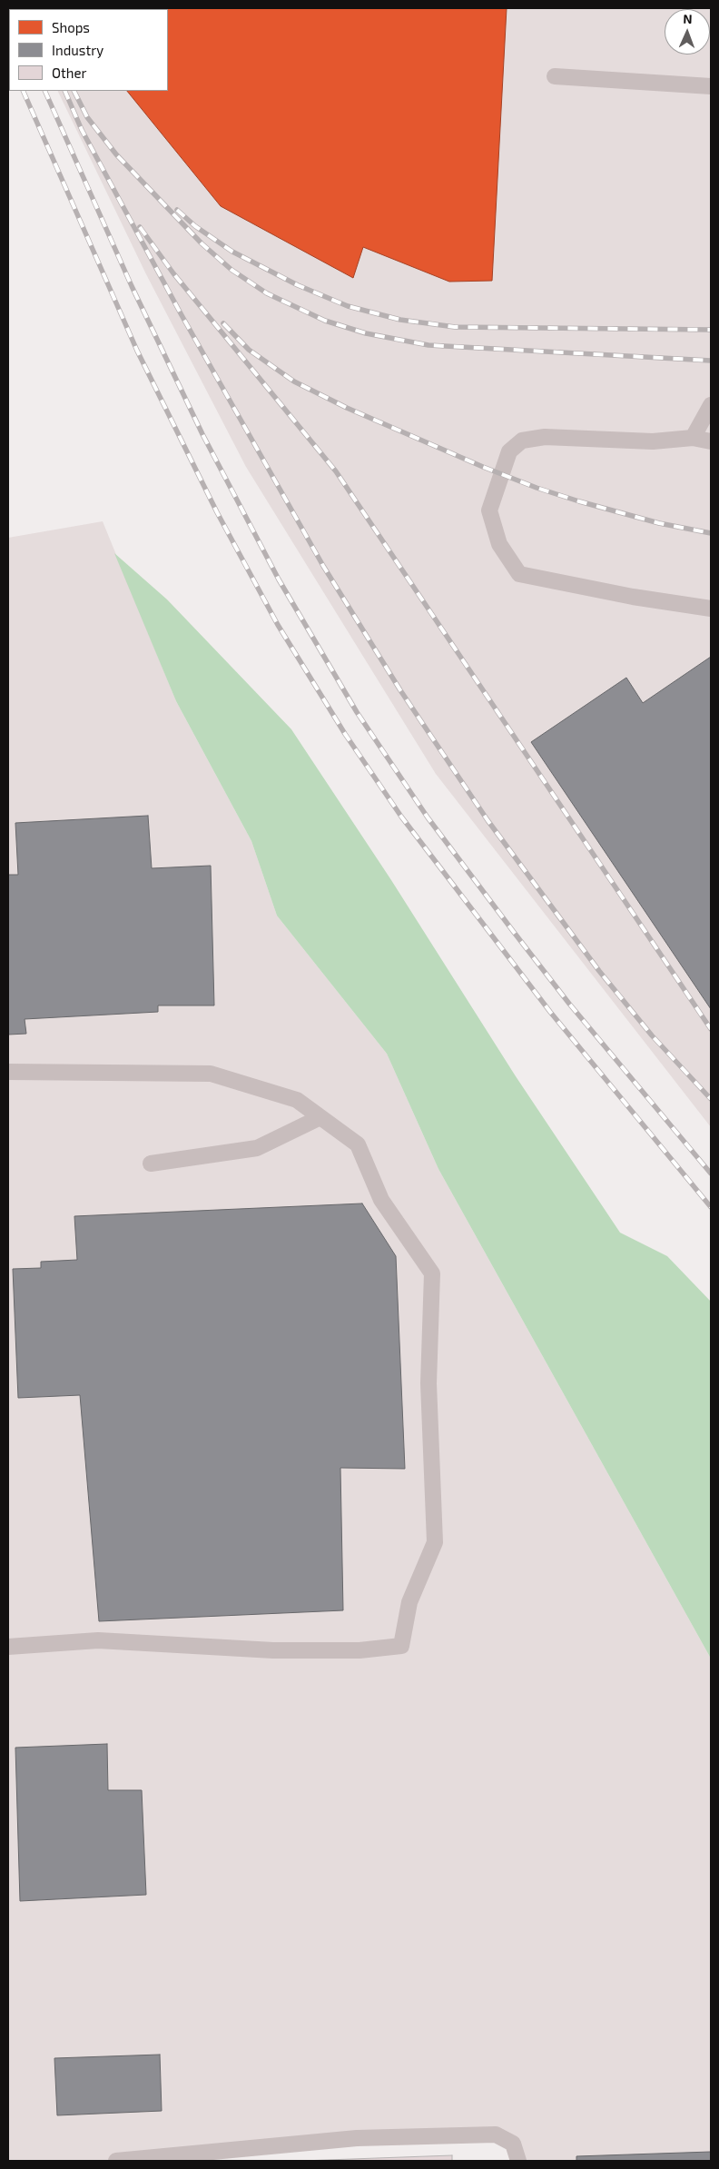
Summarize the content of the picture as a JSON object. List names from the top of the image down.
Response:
{
  "legend": ["Shops", "Industry", "Other"],
  "north": "top"
}
